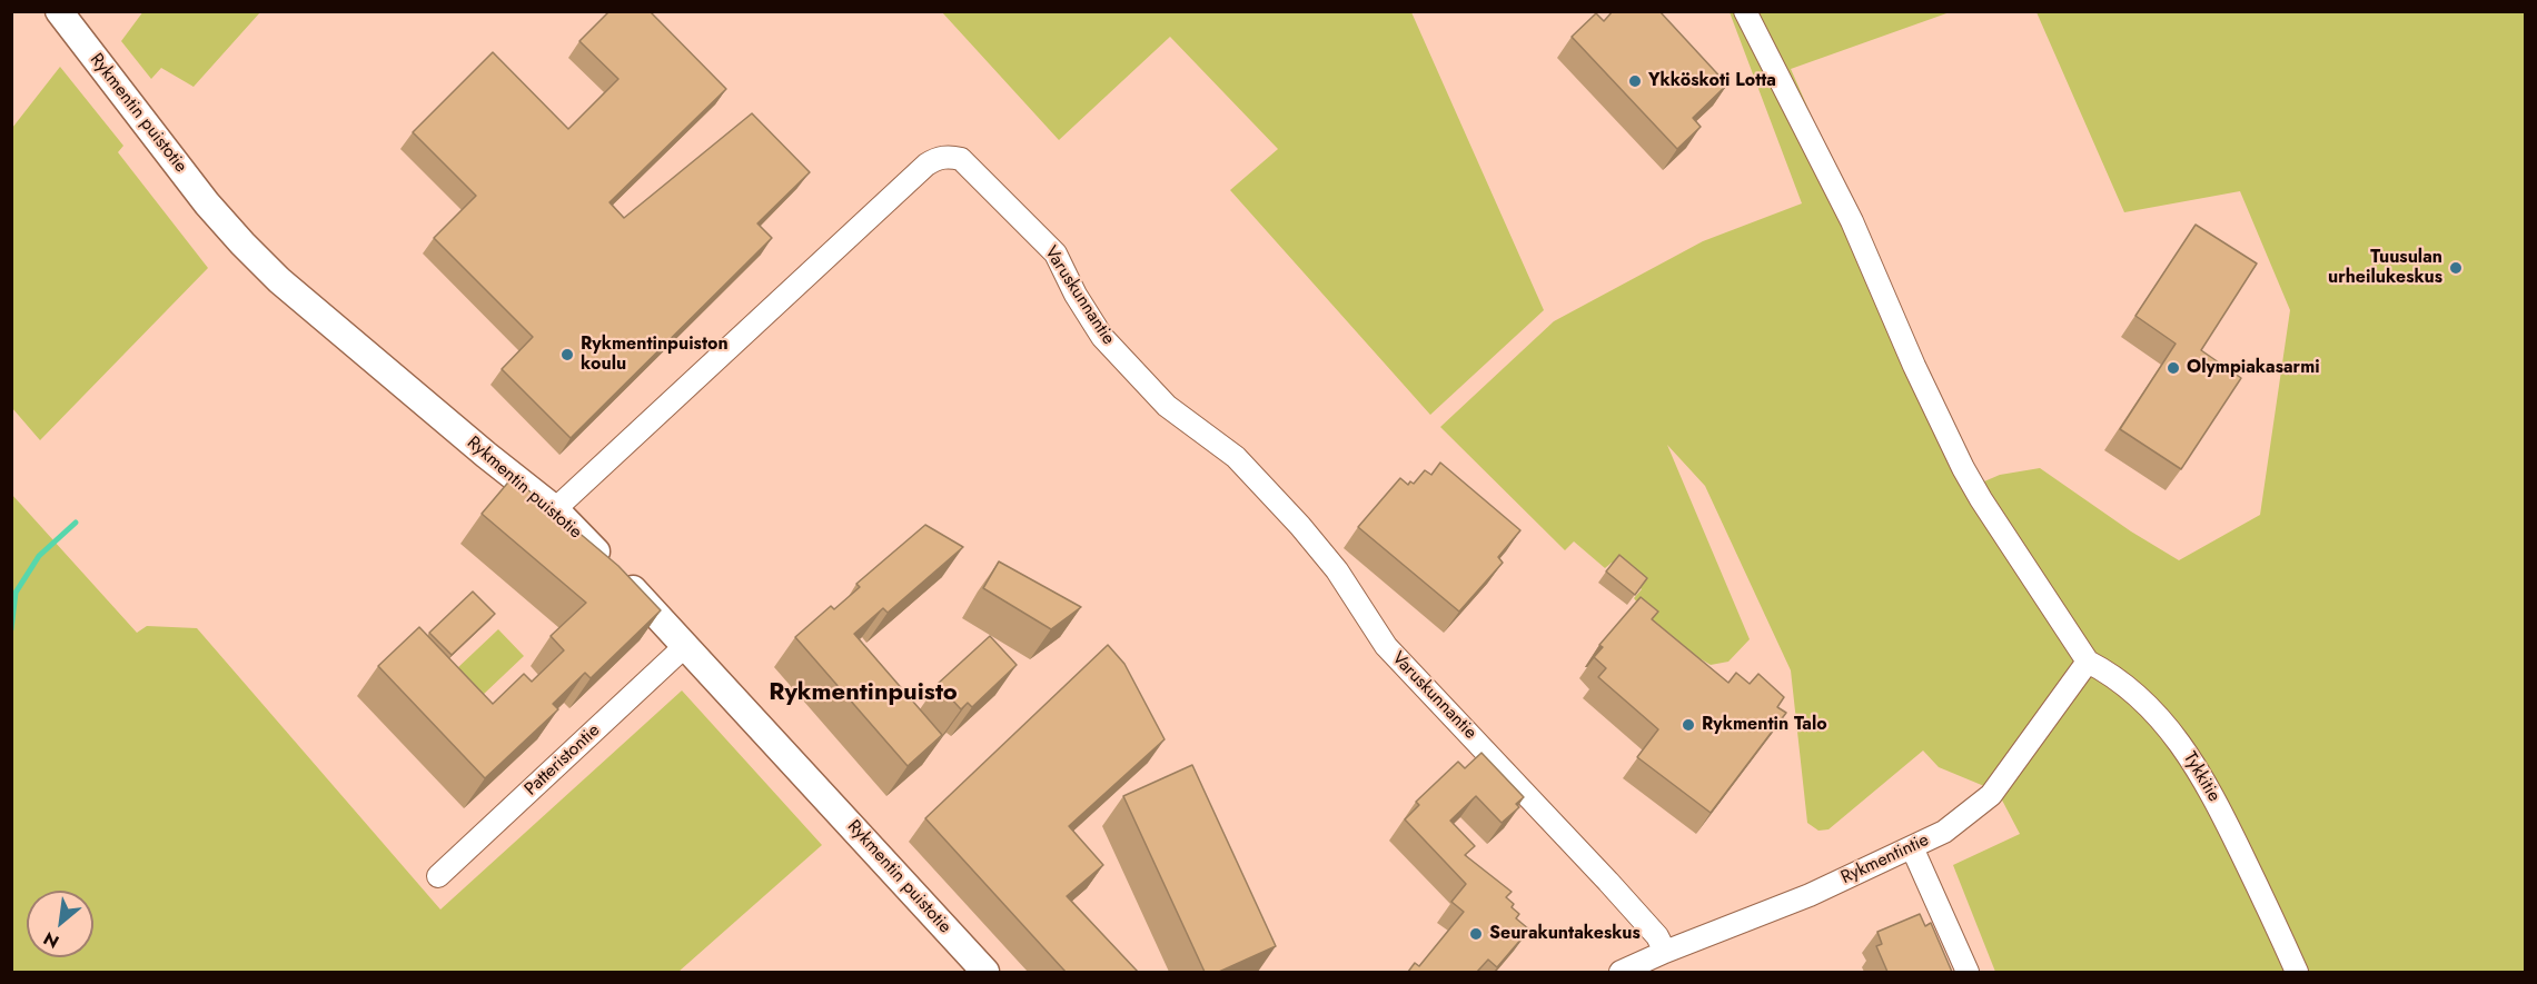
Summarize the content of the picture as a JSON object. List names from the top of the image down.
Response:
{
  "streets": {
    "street": [
      "Rykmentin puistotie",
      "Varuskunnantie",
      "Patteristontie",
      "Tykkitie",
      "Rykmentintie"
    ]
  },
  "crossings": [
    ["Rykmentin puistotie", "Varuskunnantie"],
    ["Rykmentin puistotie", "Patteristontie"],
    ["Varuskunnantie", "Rykmentintie"],
    ["Tykkitie", "Rykmentintie"]
  ],
  "districts": ["Rykmentinpuisto"],
  "places": [
    "Ykköskoti Lotta",
    "Tuusulan urheilukeskus",
    "Rykmentinpuiston koulu",
    "Olympiakasarmi",
    "Rykmentin Talo",
    "Seurakuntakeskus"
  ],
  "north": "bottom left"
}
